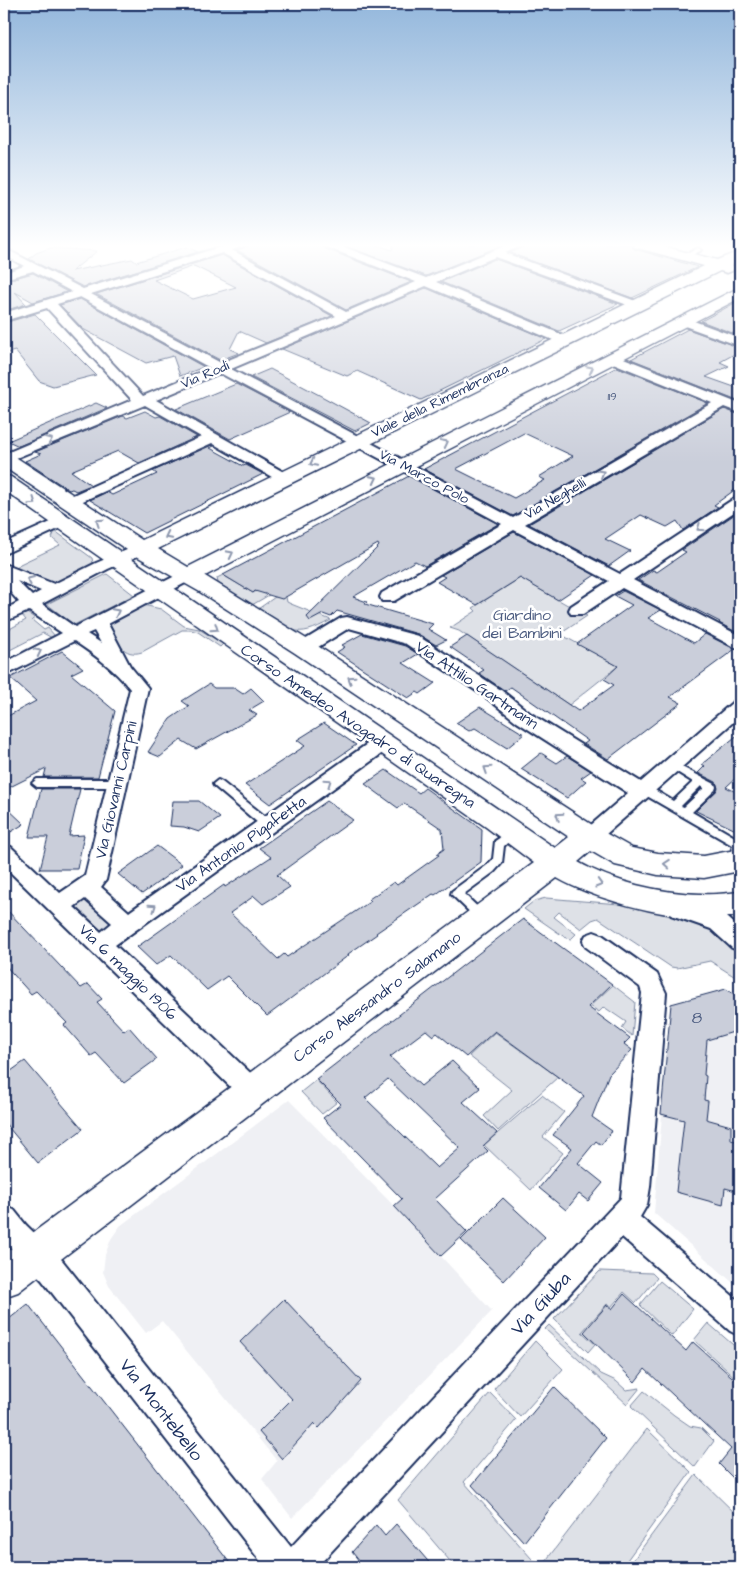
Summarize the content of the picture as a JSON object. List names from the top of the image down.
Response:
{
  "streets": {
    "street": [
      "Via Rodi",
      "Viale della Rimembranza",
      "Via Marco Polo",
      "Via Neghelli",
      "Via Attilio Gartmann",
      "Corso Amedeo Avogadro di Quaregna",
      "Via Giovanni Carpini",
      "Via Antonio Pigafetta",
      "Via 6 maggio 1906",
      "Corso Alessandro Salamano",
      "Via Giuba",
      "Via Montebello"
    ]
  },
  "crossings": [
    ["Via Rodi", "Via Marco Polo"],
    ["Viale della Rimembranza", "Via Marco Polo"],
    ["Viale della Rimembranza", "Corso Amedeo Avogadro di Quaregna"],
    ["Via Marco Polo", "Via Neghelli"],
    ["Via Attilio Gartmann", "Corso Amedeo Avogadro di Quaregna"],
    ["Via Attilio Gartmann", "Corso Alessandro Salamano"],
    ["Corso Amedeo Avogadro di Quaregna", "Via Antonio Pigafetta"],
    ["Corso Amedeo Avogadro di Quaregna", "Corso Alessandro Salamano"],
    ["Via Giovanni Carpini", "Via 6 maggio 1906"],
    ["Via Antonio Pigafetta", "Via 6 maggio 1906"],
    ["Via 6 maggio 1906", "Corso Alessandro Salamano"],
    ["Corso Alessandro Salamano", "Via Montebello"]
  ],
  "one_way": ["Via Antonio Pigafetta"],
  "parks": ["Giardino dei Bambini"],
  "house_numbers": ["119", "8"]
}
